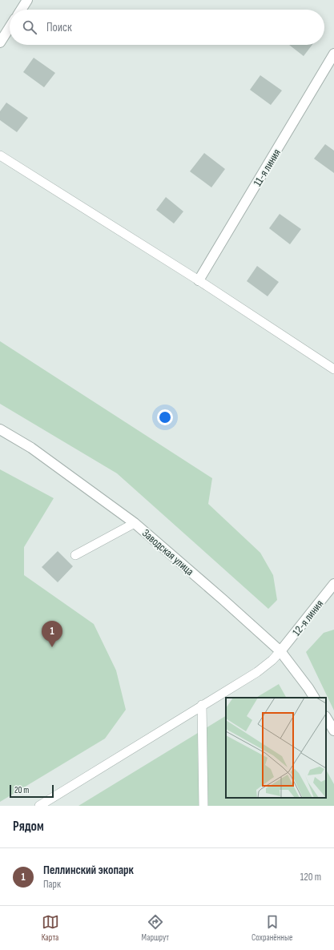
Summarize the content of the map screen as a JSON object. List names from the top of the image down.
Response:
{
  "streets": {
    "street": ["11-я линия", "Заводская улица", "12-я линия"]
  },
  "crossings": [
    ["Заводская улица", "12-я линия"]
  ],
  "scale_bar": "20 m",
  "page": {
    "search": "Поиск",
    "pins": "1",
    "scale": "20 m",
    "heading": "Рядом",
    "list": [
      {
        "mark": "1",
        "name": "Пеллинский экопарк",
        "note": "Парк",
        "value": "120 m"
      }
    ],
    "nav": ["Карта", "Маршрут", "Сохранённые"]
  }
}
